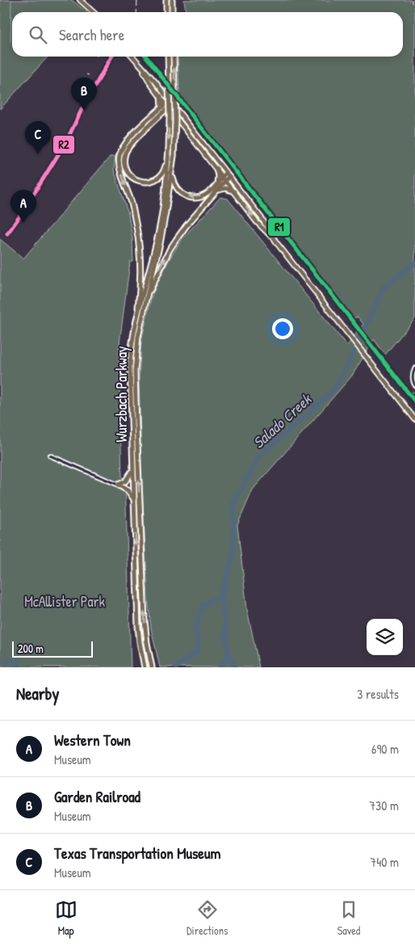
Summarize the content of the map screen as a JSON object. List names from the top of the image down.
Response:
{
  "streets": {
    "highway": ["Wurzbach Parkway"]
  },
  "water": ["Salado Creek"],
  "parks": ["McAllister Park"],
  "lines": ["transit line R1", "transit line R2"],
  "scale_bar": "200 m",
  "page": {
    "search": "Search here",
    "pins": ["B", "C", "A"],
    "scale": "200 m",
    "heading": ["Nearby", "3 results"],
    "list": [
      {
        "mark": "A",
        "name": "Western Town",
        "note": "Museum",
        "value": "690 m"
      },
      {
        "mark": "B",
        "name": "Garden Railroad",
        "note": "Museum",
        "value": "730 m"
      },
      {
        "mark": "C",
        "name": "Texas Transportation Museum",
        "note": "Museum",
        "value": "740 m"
      }
    ],
    "nav": ["Map", "Directions", "Saved"]
  }
}
